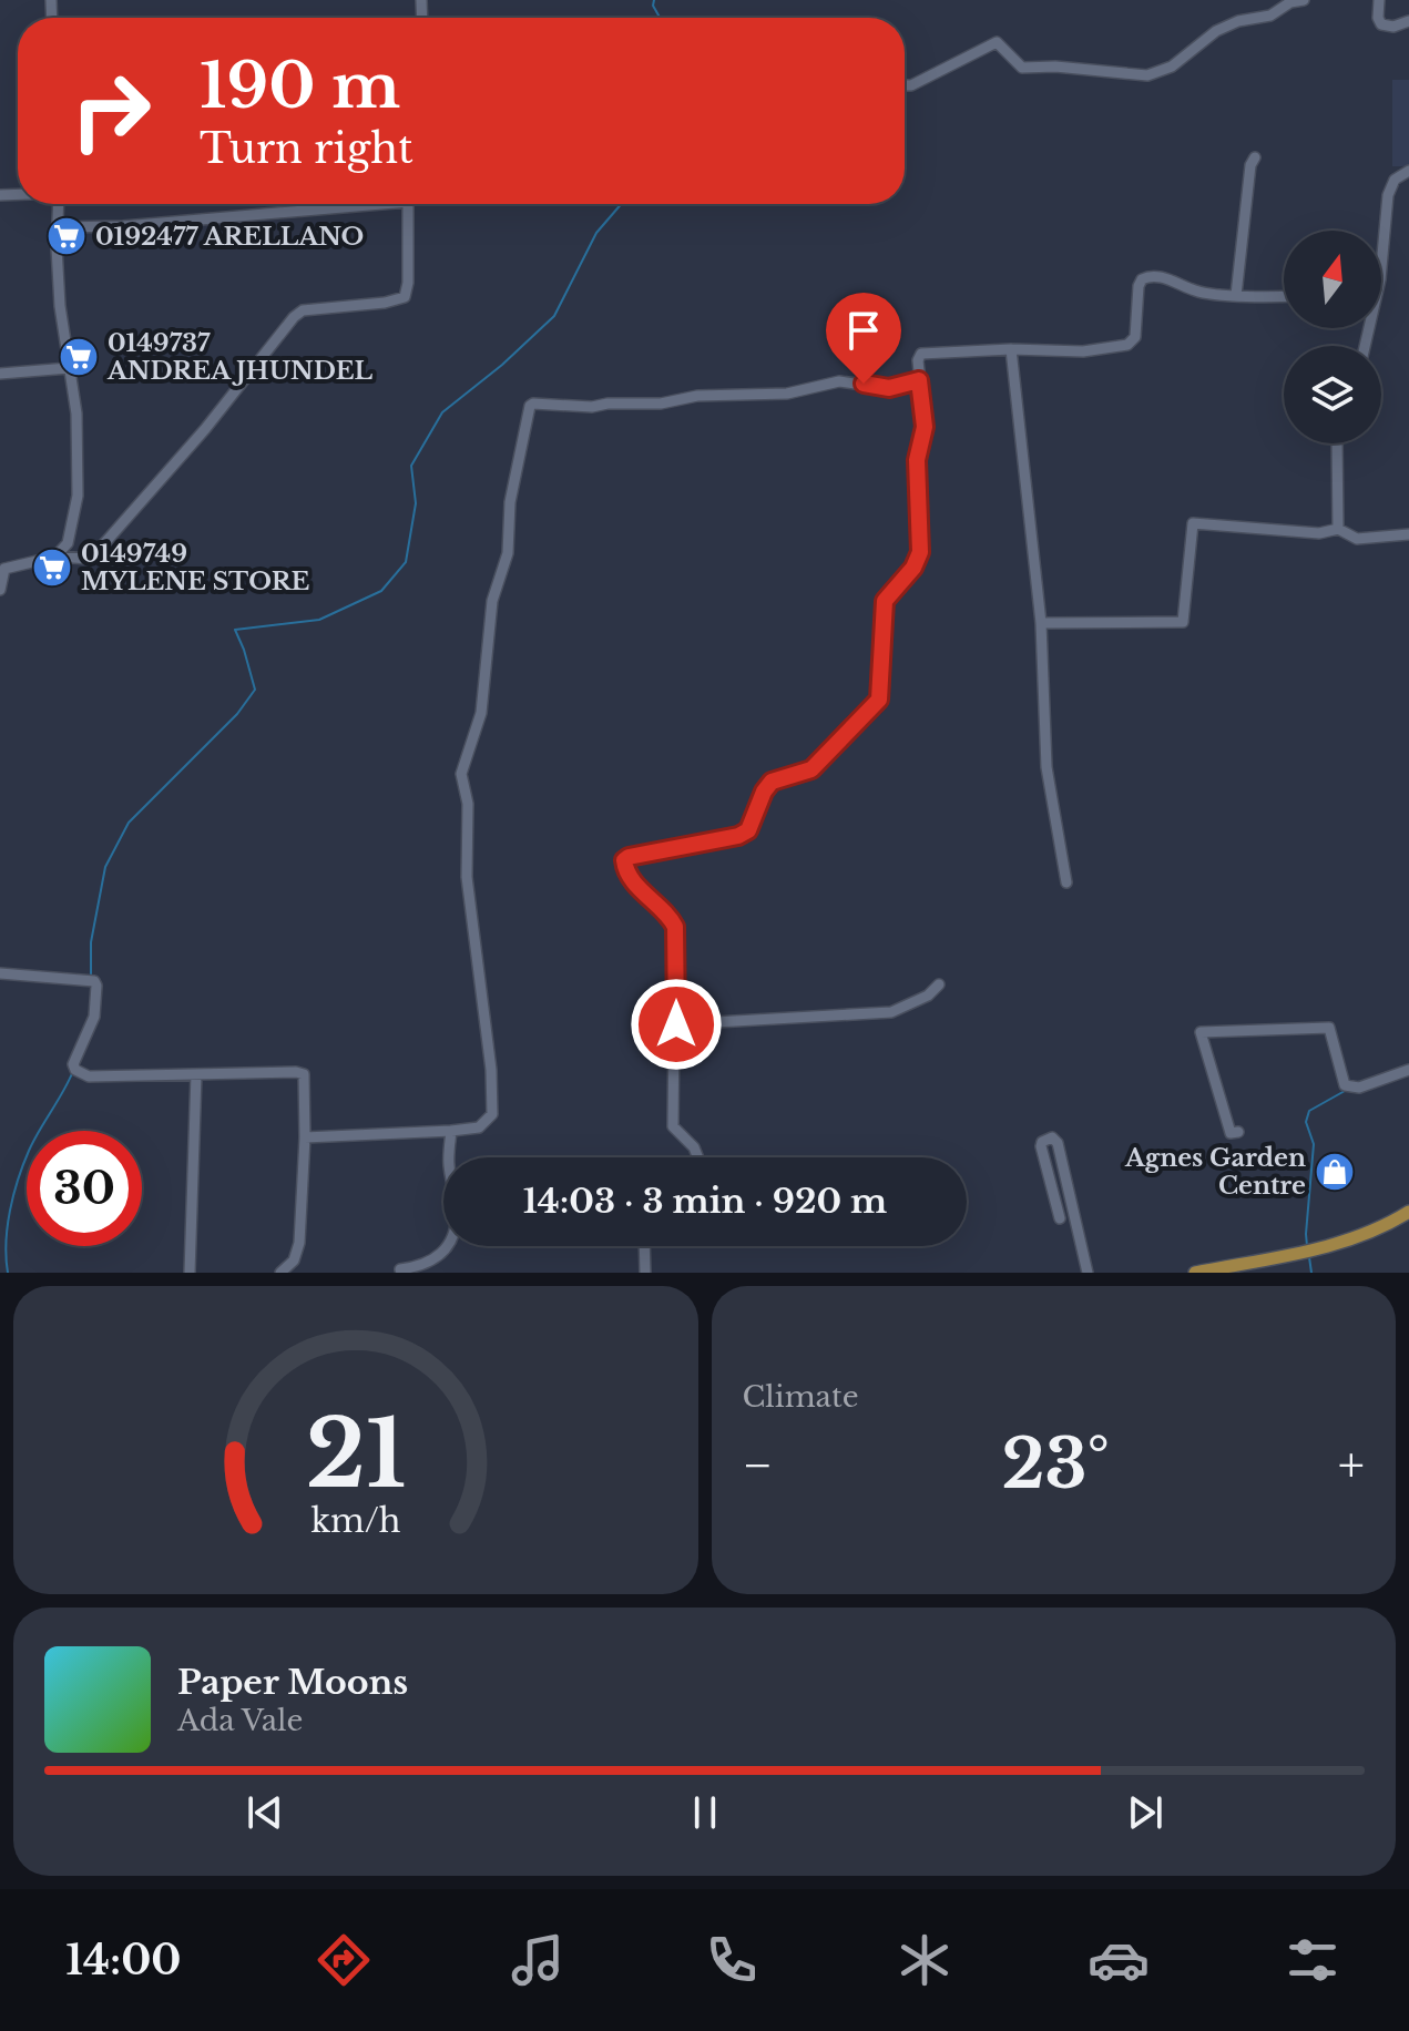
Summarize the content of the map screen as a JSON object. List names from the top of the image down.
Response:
{
  "places": {
    "supermarket": ["0192477 ARELLANO", "0149737 ANDREA JHUNDEL", "0149749 MYLENE STORE"],
    "shop": ["Agnes Garden Centre"]
  },
  "north": "top",
  "page": {
    "turn": ["190 m", "Turn right"],
    "limit": "30",
    "trip": "14:03 · 3 min · 920 m",
    "tile": "Climate",
    "heat": ["−", "23°", "+"],
    "song": ["Paper Moons", "Ada Vale"],
    "tabs": "14:00",
    "gauge": ["21", "km/h"]
  }
}
